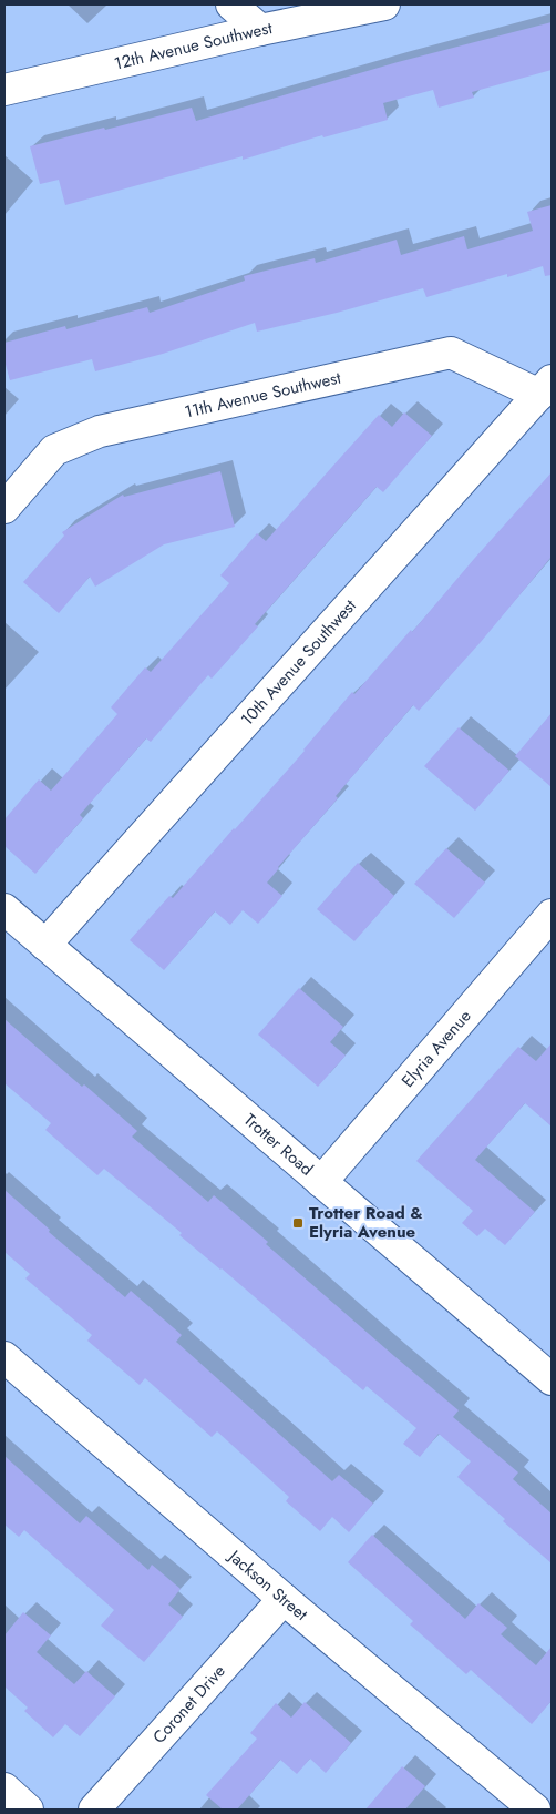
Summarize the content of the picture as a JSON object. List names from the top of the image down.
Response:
{
  "streets": {
    "street": [
      "12th Avenue Southwest",
      "11th Avenue Southwest",
      "10th Avenue Southwest",
      "Elyria Avenue",
      "Trotter Road",
      "Jackson Street",
      "Coronet Drive"
    ]
  },
  "crossings": [
    ["11th Avenue Southwest", "10th Avenue Southwest"],
    ["10th Avenue Southwest", "Trotter Road"],
    ["Elyria Avenue", "Trotter Road"],
    ["Jackson Street", "Coronet Drive"]
  ],
  "places": {
    "transit": ["Trotter Road & Elyria Avenue"]
  }
}
